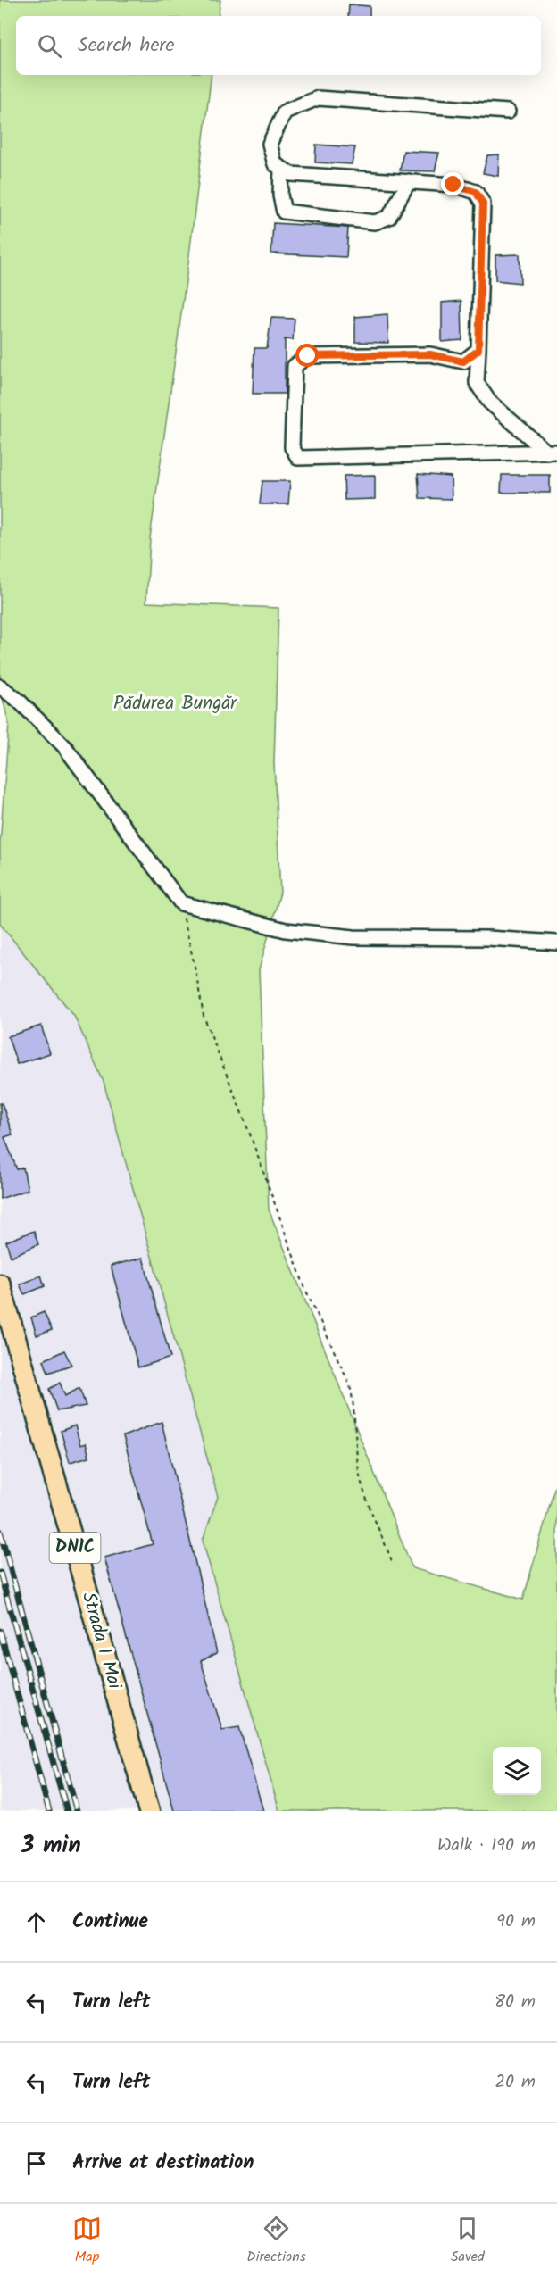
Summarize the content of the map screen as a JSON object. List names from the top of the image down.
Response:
{
  "streets": {
    "highway": ["DN1C", "Strada 1 Mai"]
  },
  "parks": ["Pădurea Bungăr"],
  "page": {
    "search": "Search here",
    "heading": ["3 min", "Walk · 190 m"],
    "list": [
      ["Continue", "90 m"],
      ["Turn left", "80 m"],
      ["Turn left", "20 m"],
      "Arrive at destination"
    ],
    "nav": ["Map", "Directions", "Saved"]
  }
}
